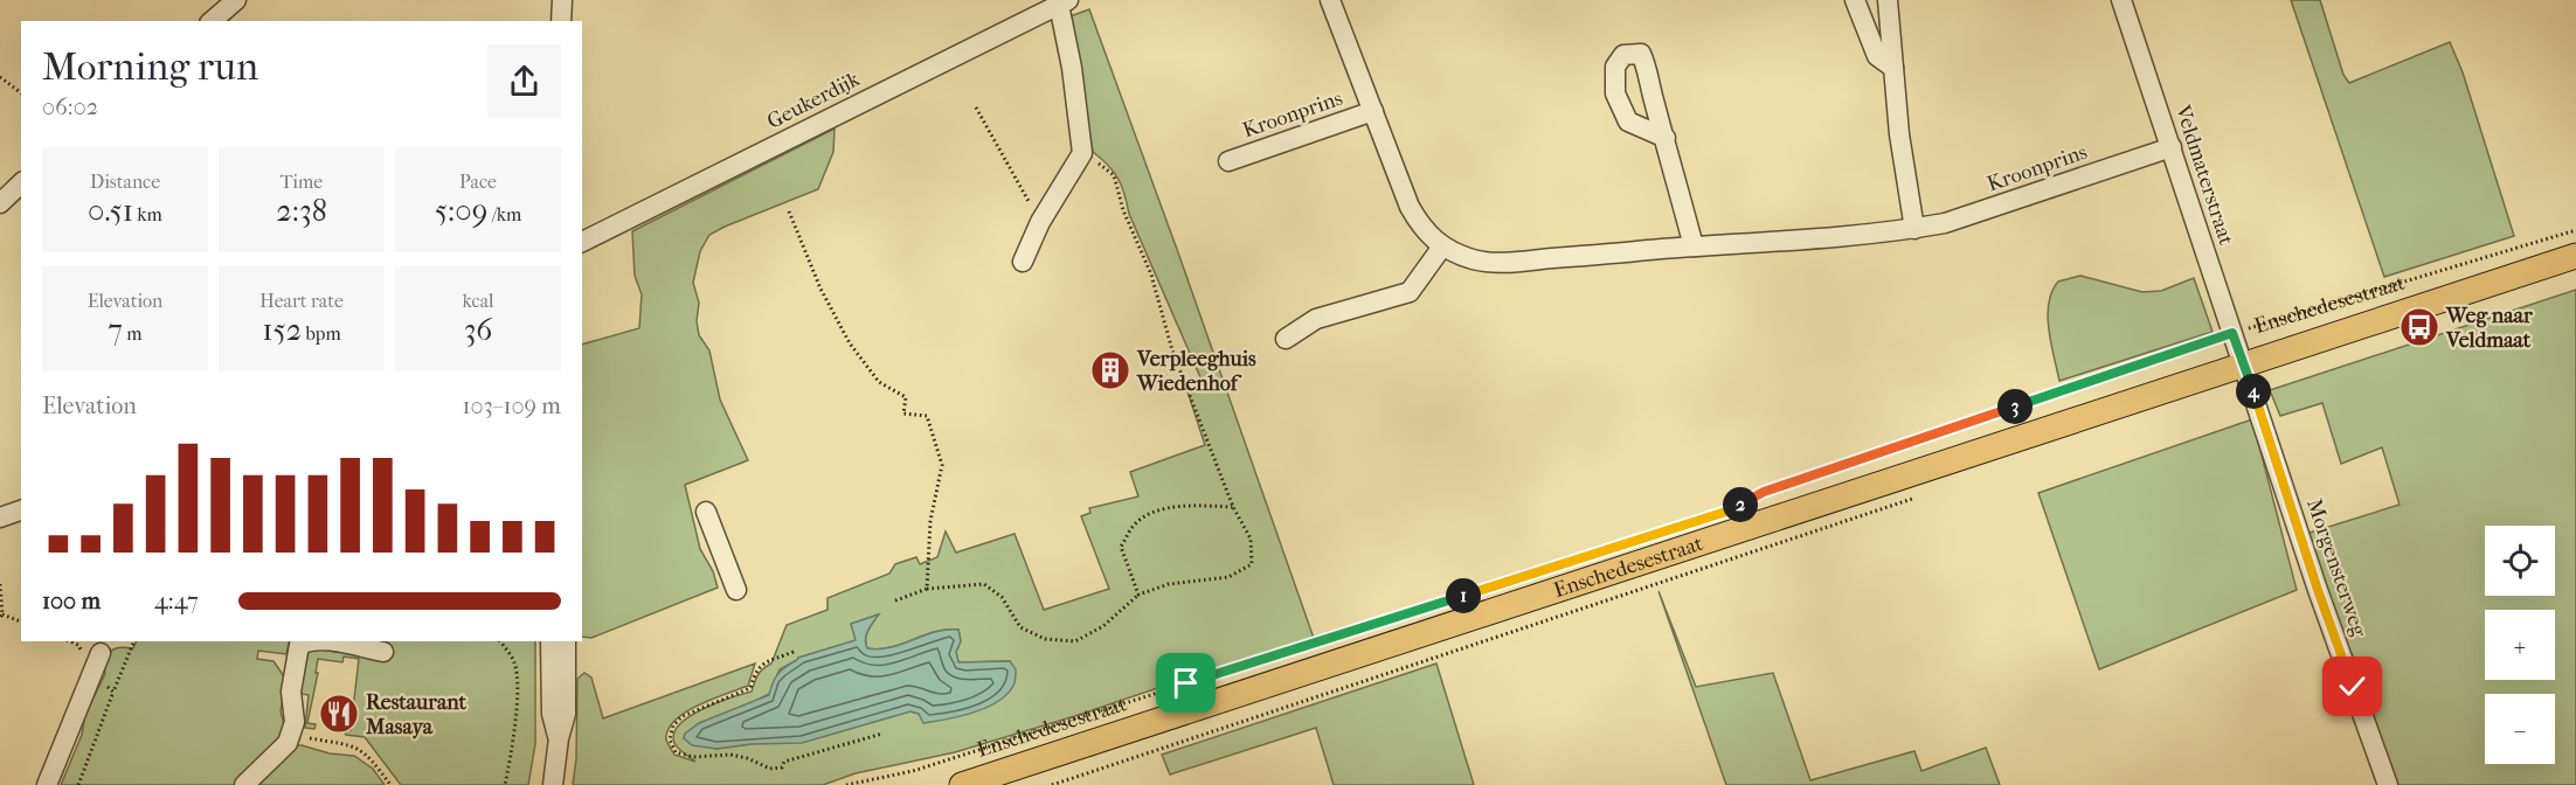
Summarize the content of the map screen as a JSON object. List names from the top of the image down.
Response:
{
  "streets": {
    "main road": ["Enschedesestraat"],
    "street": [
      "Geukerdijk",
      "Kroonprins",
      "Veldmaterstraat",
      "Morgensterweg"
    ]
  },
  "crossings": [
    ["Kroonprins", "Veldmaterstraat"],
    ["Veldmaterstraat", "Enschedesestraat"],
    ["Veldmaterstraat", "Morgensterweg"],
    ["Enschedesestraat", "Morgensterweg"]
  ],
  "places": {
    "bus stop": ["Weg naar Veldmaat"],
    "building": ["Verpleeghuis Wiedenhof"],
    "restaurant": ["Restaurant Masaya"]
  },
  "page": {
    "heading": ["Morning run", "06:02"],
    "stats": [
      ["Distance", "0.51 km"],
      ["Time", "2:38"],
      ["Pace", "5:09 /km"],
      ["Elevation", "7 m"],
      ["Heart rate", "152 bpm"],
      ["kcal", "36"]
    ],
    "pins": [
      "4",
      "3",
      "2",
      "1"
    ],
    "chart": ["Elevation", "103–109 m"],
    "map_buttons": ["+", "−"],
    "list": [
      {
        "name": "100 m",
        "note": "4:47"
      }
    ]
  }
}
